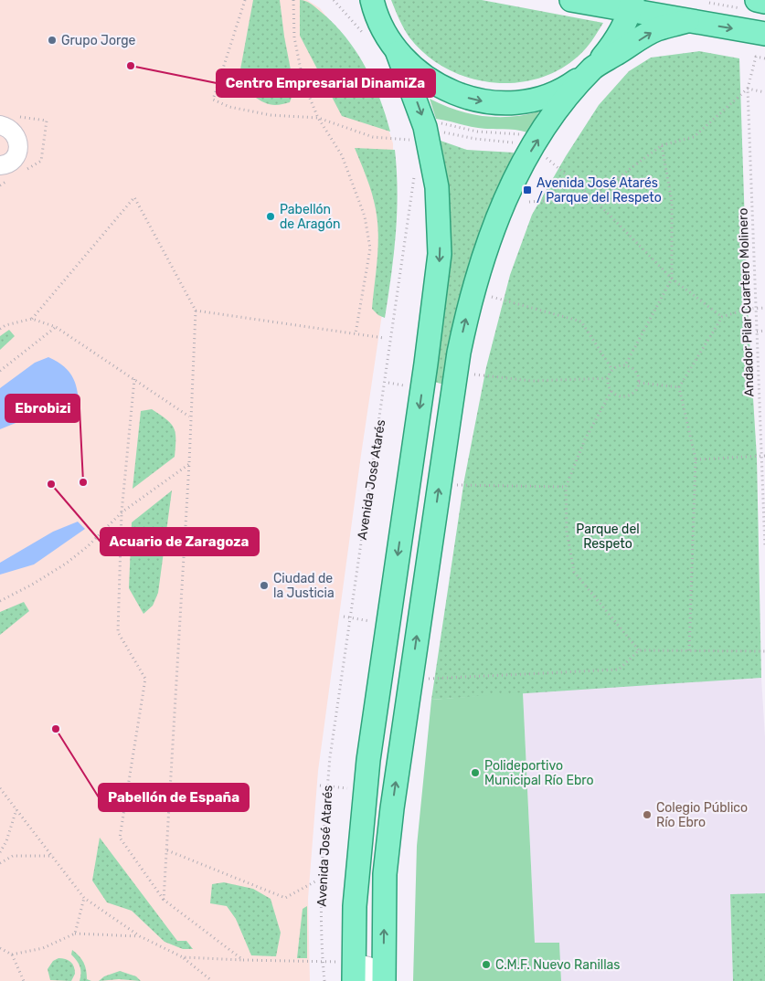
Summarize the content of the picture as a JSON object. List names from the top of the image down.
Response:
{
  "streets": {
    "path": ["Andador Pilar Cuartero Molinero", "Avenida José Atarés"]
  },
  "parks": ["Parque del Respeto"],
  "places": {
    "other": [
      "Grupo Jorge",
      "Centro Empresarial DinamiZa",
      "Pabellón de Aragón",
      "Ebrobizi",
      "Acuario de Zaragoza",
      "Ciudad de la Justicia",
      "Pabellón de España",
      "Polideportivo Municipal Río Ebro",
      "Colegio Público Río Ebro",
      "C.M.F. Nuevo Ranillas"
    ],
    "transit": ["Avenida José Atarés / Parque del Respeto"]
  }
}
